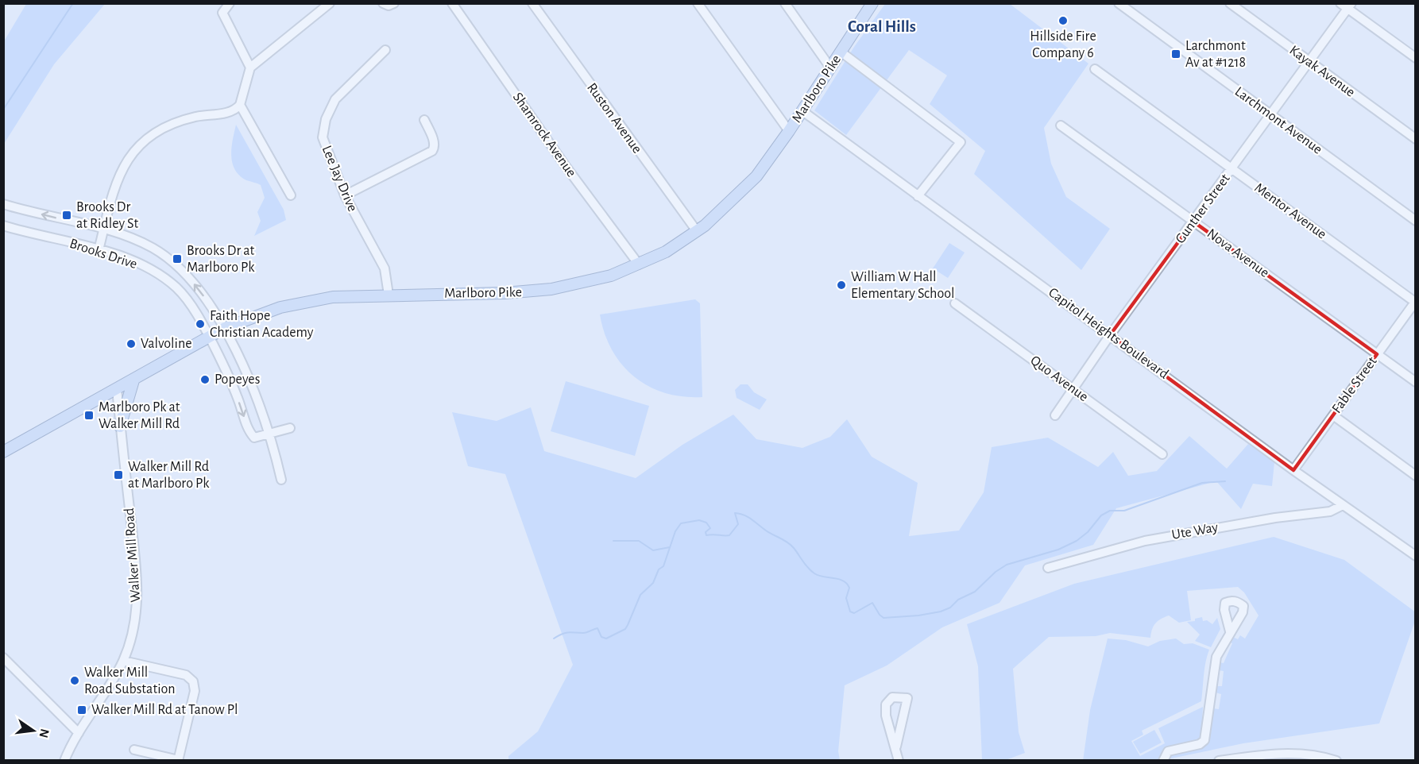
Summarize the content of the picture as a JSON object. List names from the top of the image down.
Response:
{
  "streets": {
    "main road": ["Marlboro Pike"],
    "street": [
      "Kayak Avenue",
      "Ruston Avenue",
      "Larchmont Avenue",
      "Shamrock Avenue",
      "Lee Jay Drive",
      "Gunther Street",
      "Mentor Avenue",
      "Nova Avenue",
      "Brooks Drive",
      "Capitol Heights Boulevard",
      "Quo Avenue",
      "Fable Street",
      "Ute Way",
      "Walker Mill Road"
    ]
  },
  "crossings": [
    ["Kayak Avenue", "Gunther Street"],
    ["Marlboro Pike", "Ruston Avenue"],
    ["Marlboro Pike", "Shamrock Avenue"],
    ["Marlboro Pike", "Lee Jay Drive"],
    ["Marlboro Pike", "Brooks Drive"],
    ["Marlboro Pike", "Capitol Heights Boulevard"],
    ["Marlboro Pike", "Walker Mill Road"],
    ["Larchmont Avenue", "Gunther Street"],
    ["Gunther Street", "Mentor Avenue"],
    ["Gunther Street", "Nova Avenue"],
    ["Gunther Street", "Capitol Heights Boulevard"],
    ["Gunther Street", "Quo Avenue"],
    ["Mentor Avenue", "Fable Street"],
    ["Nova Avenue", "Fable Street"],
    ["Capitol Heights Boulevard", "Fable Street"],
    ["Capitol Heights Boulevard", "Ute Way"]
  ],
  "districts": ["Coral Hills"],
  "places": {
    "other": [
      "Hillside Fire Company 6",
      "William W Hall Elementary School",
      "Faith Hope Christian Academy",
      "Valvoline",
      "Popeyes",
      "Walker Mill Road Substation"
    ],
    "transit": [
      "Larchmont Av at #1218",
      "Brooks Dr at Ridley St",
      "Brooks Dr at Marlboro Pk",
      "Marlboro Pk at Walker Mill Rd",
      "Walker Mill Rd at Marlboro Pk",
      "Walker Mill Rd at Tanow Pl"
    ]
  },
  "north": "right"
}
